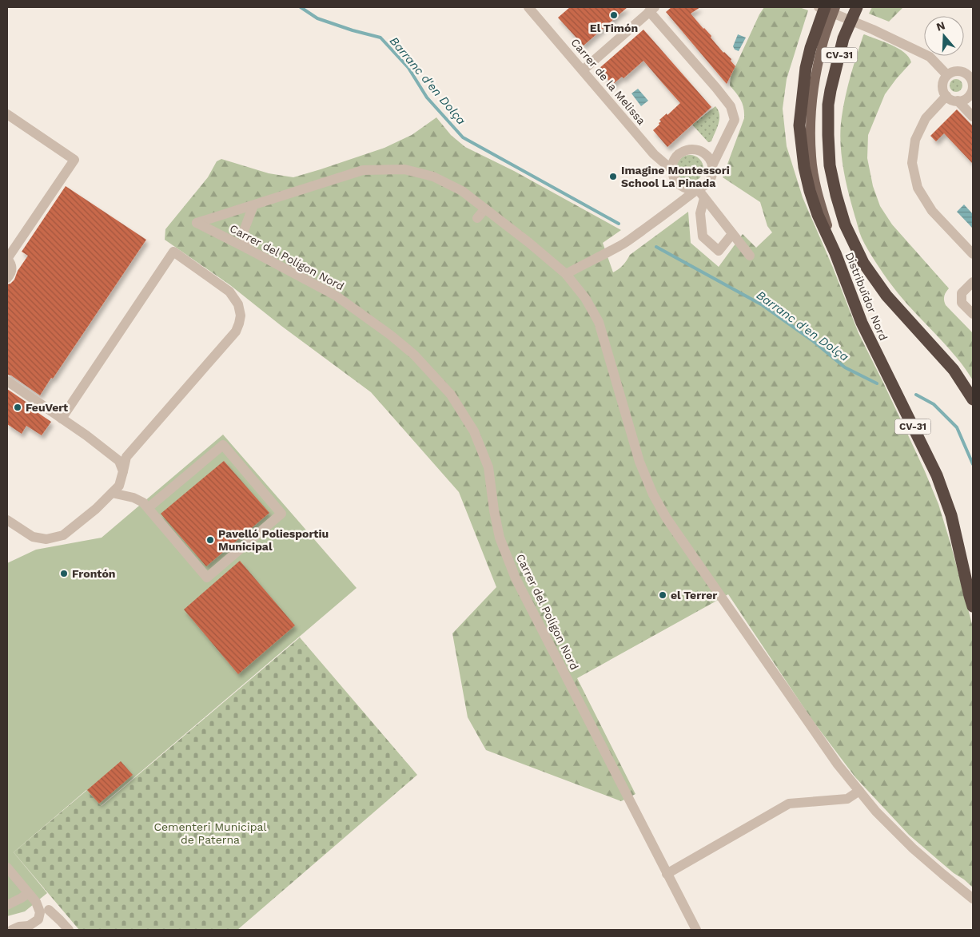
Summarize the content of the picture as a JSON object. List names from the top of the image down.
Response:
{
  "streets": {
    "highway": ["CV-31", "Distribuïdor Nord"],
    "street": ["Carrer de la Melissa", "Carrer del Polígon Nord"]
  },
  "water": ["Barranc d'en Dolça"],
  "parks": ["Cementeri Municipal de Paterna"],
  "places": [
    "El Timón",
    "Imagine Montessori School La Pinada",
    "FeuVert",
    "Pavelló Poliesportiu Municipal",
    "Frontón",
    "el Terrer"
  ],
  "north": "top"
}
